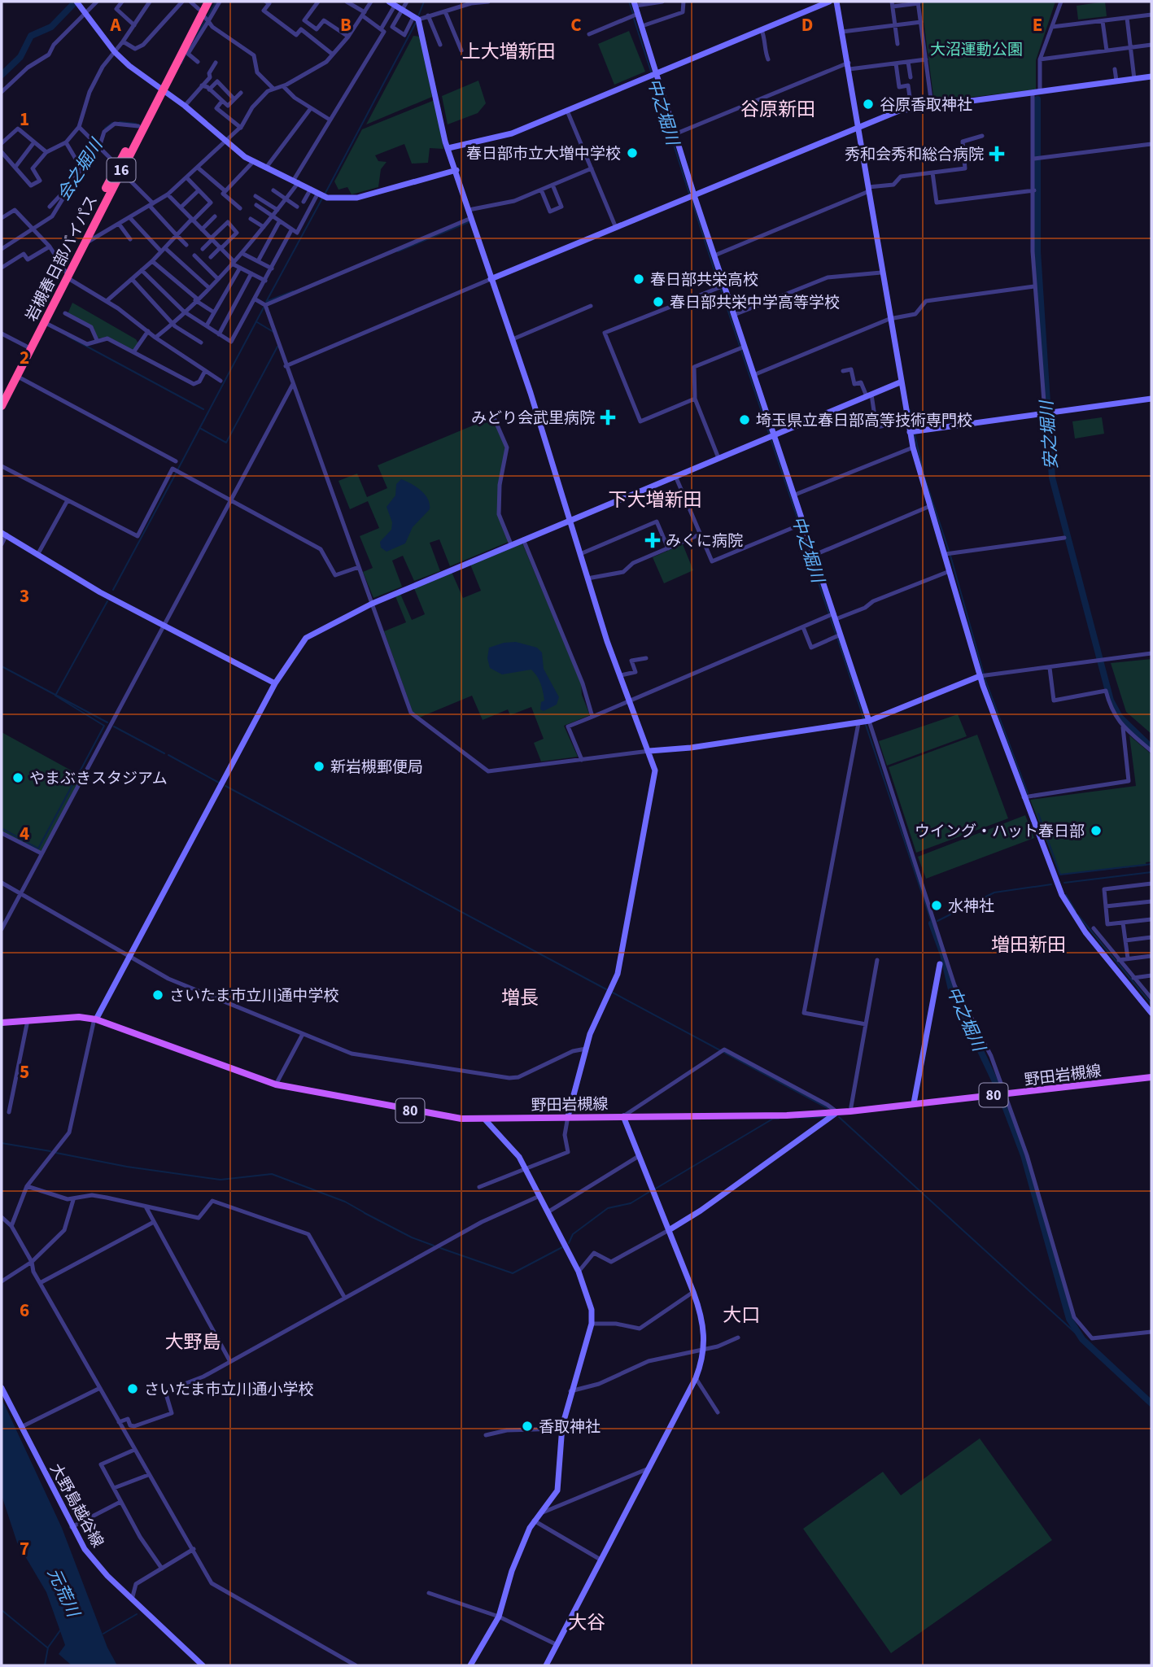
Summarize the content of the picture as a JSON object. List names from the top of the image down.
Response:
{
  "streets": {
    "highway": ["16", "岩槻春日部バイパス"],
    "main road": ["野田岩槻線", "80"],
    "street": ["大野島越谷線"]
  },
  "districts": [
    "上大増新田",
    "谷原新田",
    "下大増新田",
    "増田新田",
    "増長",
    "大口",
    "大野島",
    "大谷"
  ],
  "water": [
    "中之堀川",
    "会之堀川",
    "安之堀川",
    "元荒川"
  ],
  "parks": ["大沼運動公園"],
  "places": {
    "other": [
      "谷原香取神社",
      "春日部市立大増中学校",
      "春日部共栄高校",
      "春日部共栄中学高等学校",
      "埼玉県立春日部高等技術専門校",
      "新岩槻郵便局",
      "やまぶきスタジアム",
      "ウイング・ハット春日部",
      "水神社",
      "さいたま市立川通中学校",
      "さいたま市立川通小学校",
      "香取神社"
    ],
    "health": ["秀和会秀和総合病院", "みどり会武里病院", "みくに病院"]
  },
  "grid": {
    "columns": [
      "A",
      "B",
      "C",
      "D",
      "E"
    ],
    "rows": [
      "1",
      "2",
      "3",
      "4",
      "5",
      "6",
      "7"
    ]
  }
}
